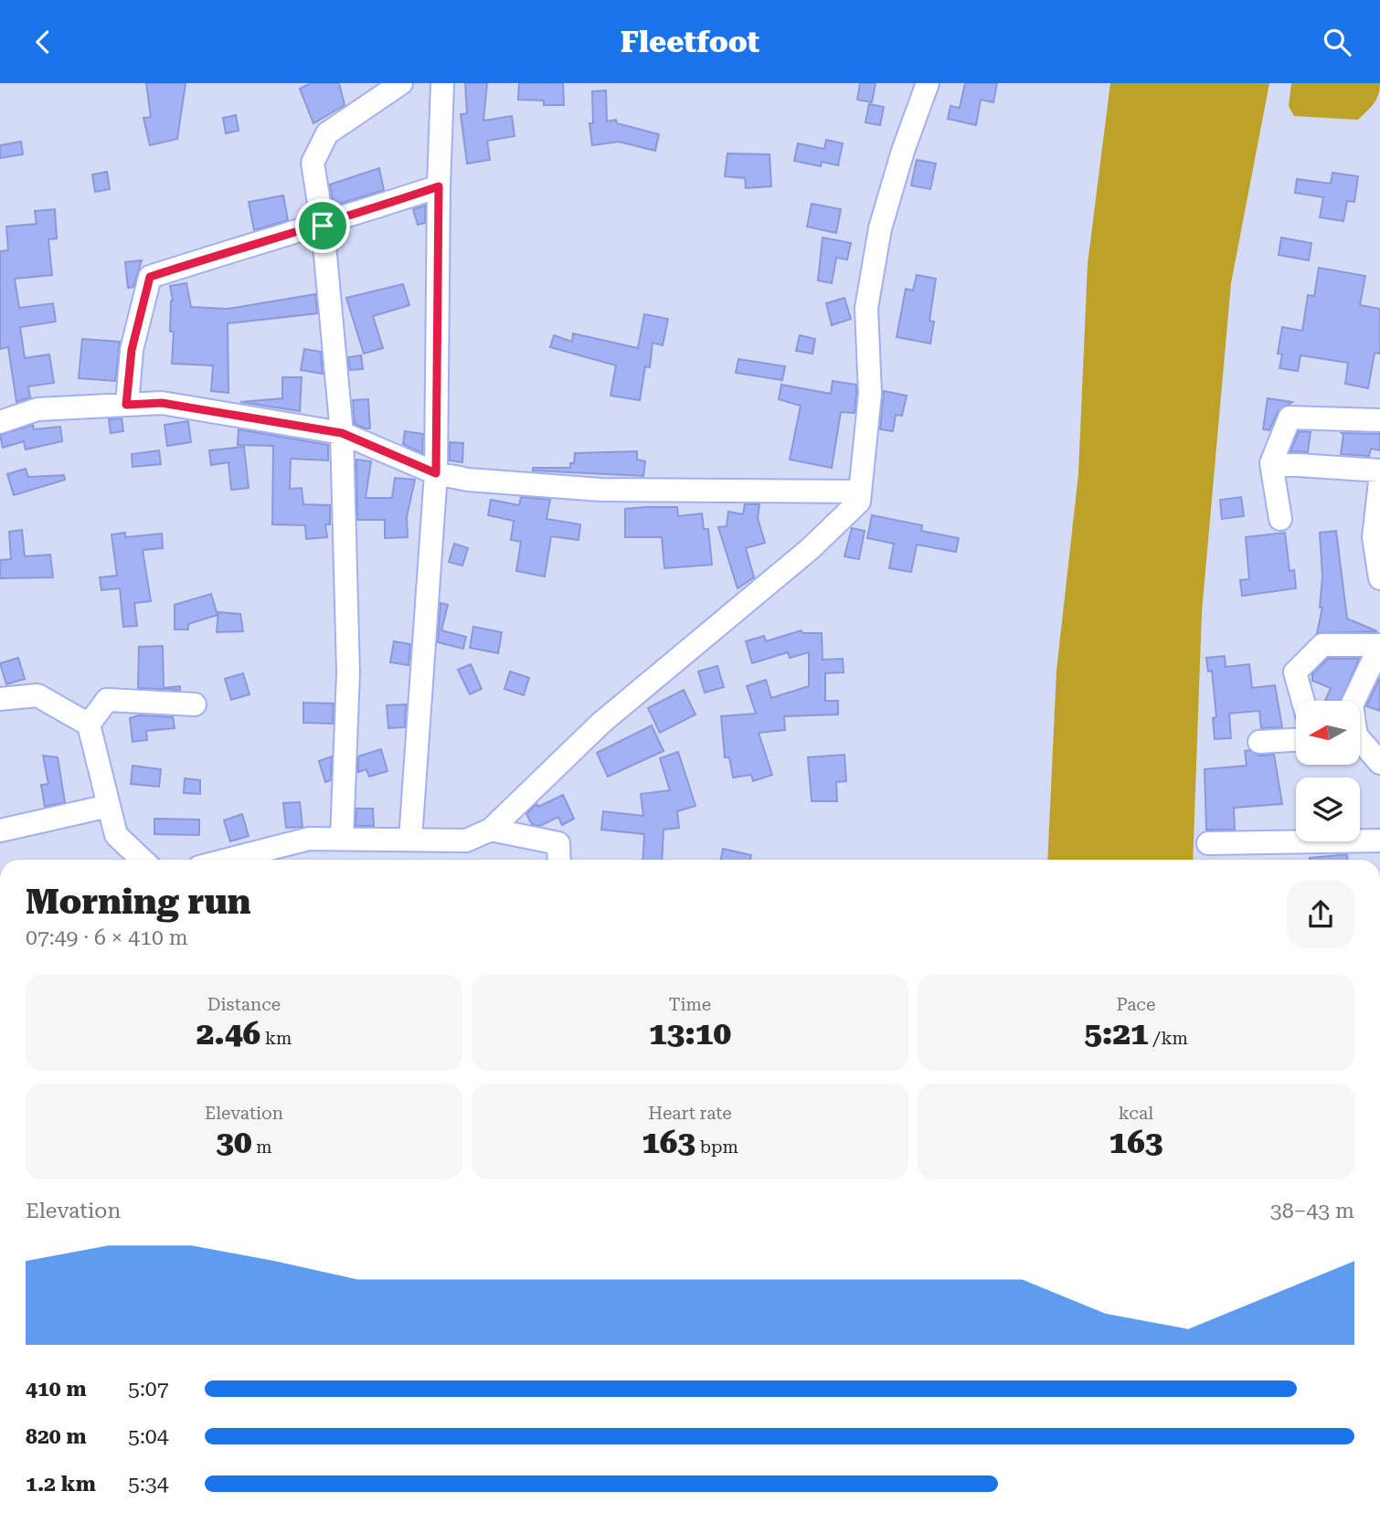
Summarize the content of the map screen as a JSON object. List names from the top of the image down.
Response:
{
  "north": "left",
  "page": {
    "header": "Fleetfoot",
    "heading": ["Morning run", "07:49 · 6 × 410 m"],
    "stats": [
      ["Distance", "2.46 km"],
      ["Time", "13:10"],
      ["Pace", "5:21 /km"],
      ["Elevation", "30 m"],
      ["Heart rate", "163 bpm"],
      ["kcal", "163"]
    ],
    "chart": ["Elevation", "38–43 m"],
    "list": [
      {
        "name": "410 m",
        "note": "5:07"
      },
      {
        "name": "820 m",
        "note": "5:04"
      },
      {
        "name": "1.2 km",
        "note": "5:34"
      }
    ]
  }
}
